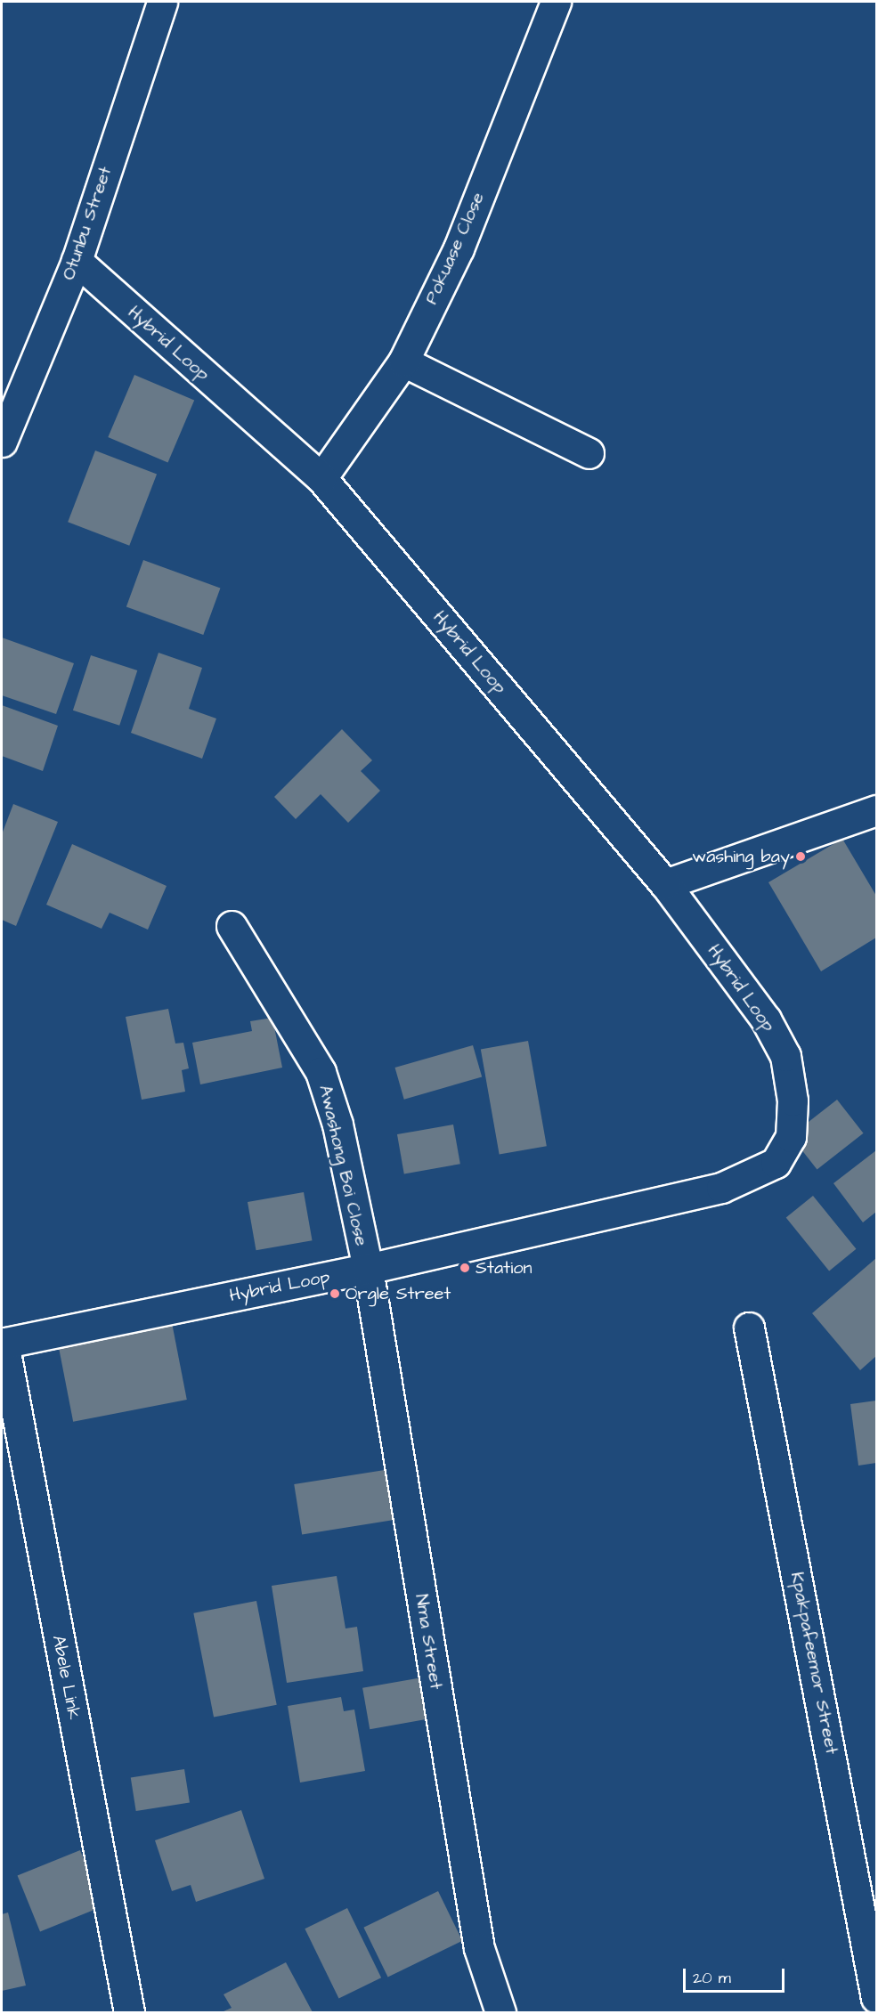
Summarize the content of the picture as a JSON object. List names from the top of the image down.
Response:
{
  "streets": {
    "street": [
      "Otunbu Street",
      "Pokuase Close",
      "Hybrid Loop",
      "Awashong Boi Close",
      "Nma Street",
      "Kpakpafeemor Street",
      "Abele Link"
    ]
  },
  "crossings": [
    ["Otunbu Street", "Hybrid Loop"],
    ["Pokuase Close", "Hybrid Loop"],
    ["Hybrid Loop", "Awashong Boi Close"],
    ["Hybrid Loop", "Nma Street"],
    ["Hybrid Loop", "Abele Link"],
    ["Awashong Boi Close", "Nma Street"]
  ],
  "places": ["washing bay", "Station", "Orgle Street"],
  "scale_bar": "20 m"
}
